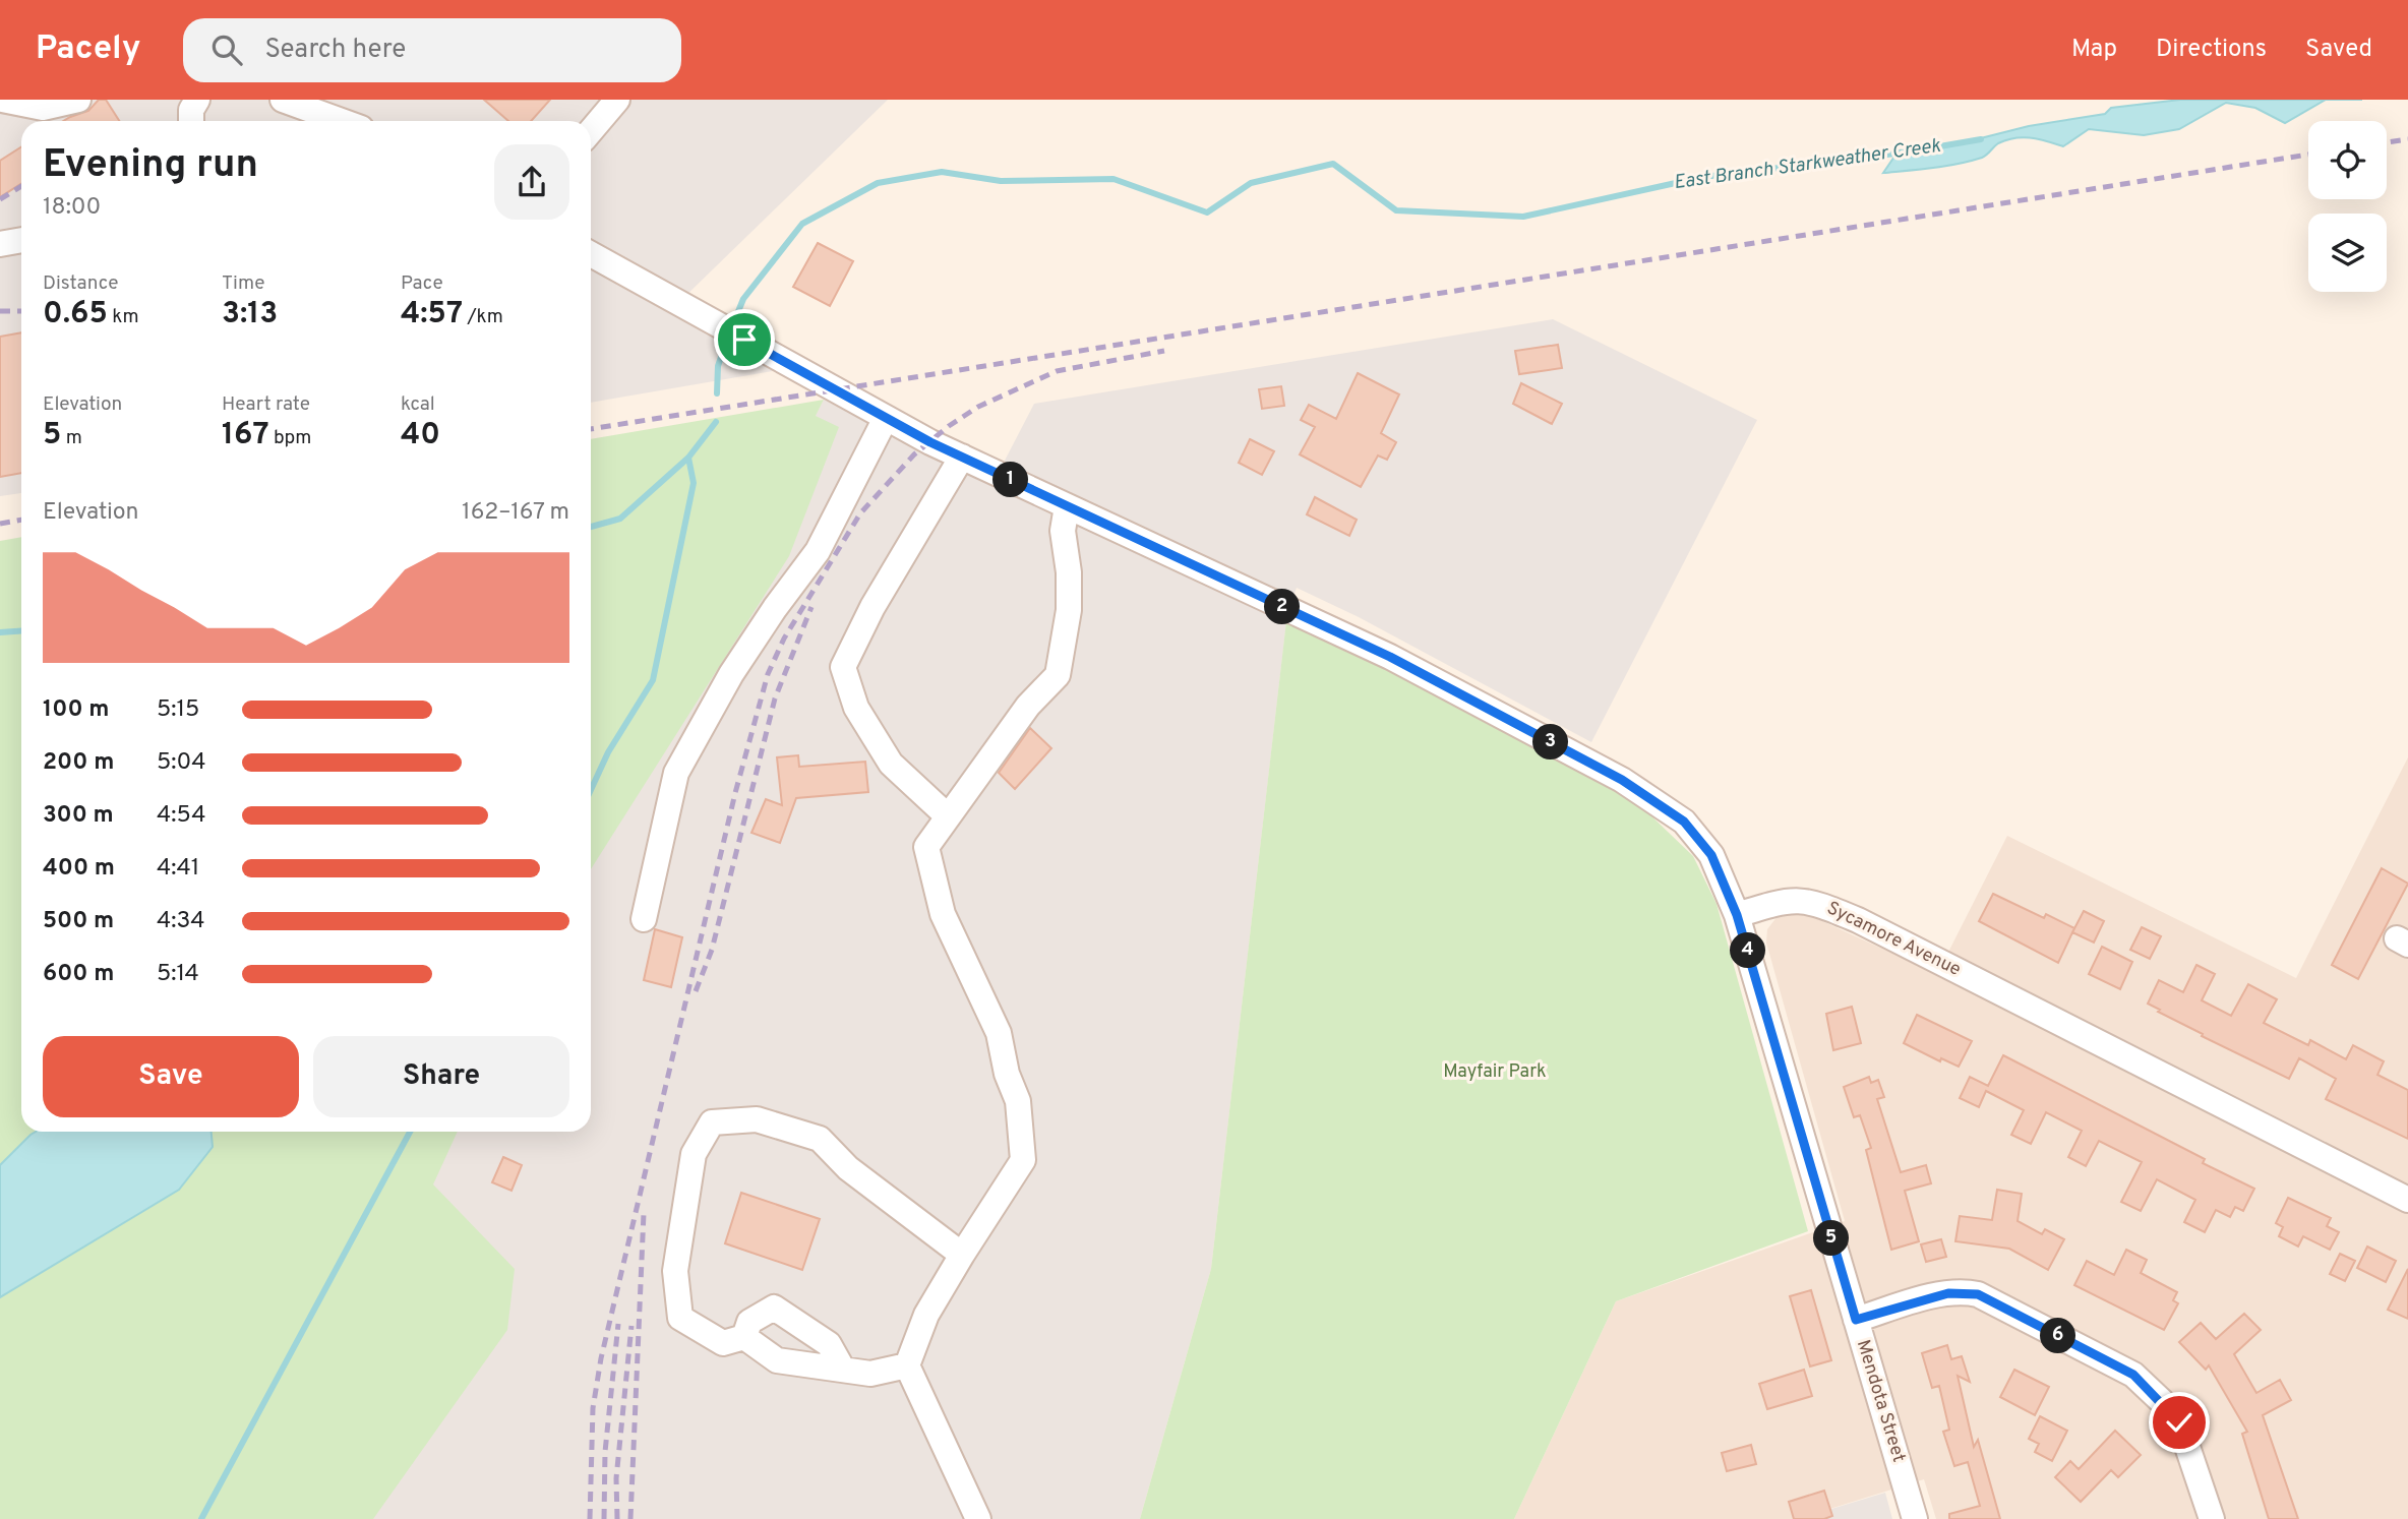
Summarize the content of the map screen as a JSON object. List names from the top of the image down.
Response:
{
  "streets": {
    "street": ["Sycamore Avenue", "Mendota Street"]
  },
  "crossings": [
    ["Sycamore Avenue", "Mendota Street"]
  ],
  "water": ["East Branch Starkweather Creek"],
  "parks": ["Mayfair Park"],
  "page": {
    "header": "Pacely",
    "search": "Search here",
    "nav": ["Map", "Directions", "Saved"],
    "heading": ["Evening run", "18:00"],
    "stats": [
      ["Distance", "0.65 km"],
      ["Time", "3:13"],
      ["Pace", "4:57 /km"],
      ["Elevation", "5 m"],
      ["Heart rate", "167 bpm"],
      ["kcal", "40"]
    ],
    "pins": [
      "1",
      "2",
      "3",
      "4",
      "5",
      "6"
    ],
    "chart": ["Elevation", "162–167 m"],
    "list": [
      {
        "name": "100 m",
        "note": "5:15"
      },
      {
        "name": "200 m",
        "note": "5:04"
      },
      {
        "name": "300 m",
        "note": "4:54"
      },
      {
        "name": "400 m",
        "note": "4:41"
      },
      {
        "name": "500 m",
        "note": "4:34"
      },
      {
        "name": "600 m",
        "note": "5:14"
      }
    ],
    "buttons": ["Save", "Share"]
  }
}
